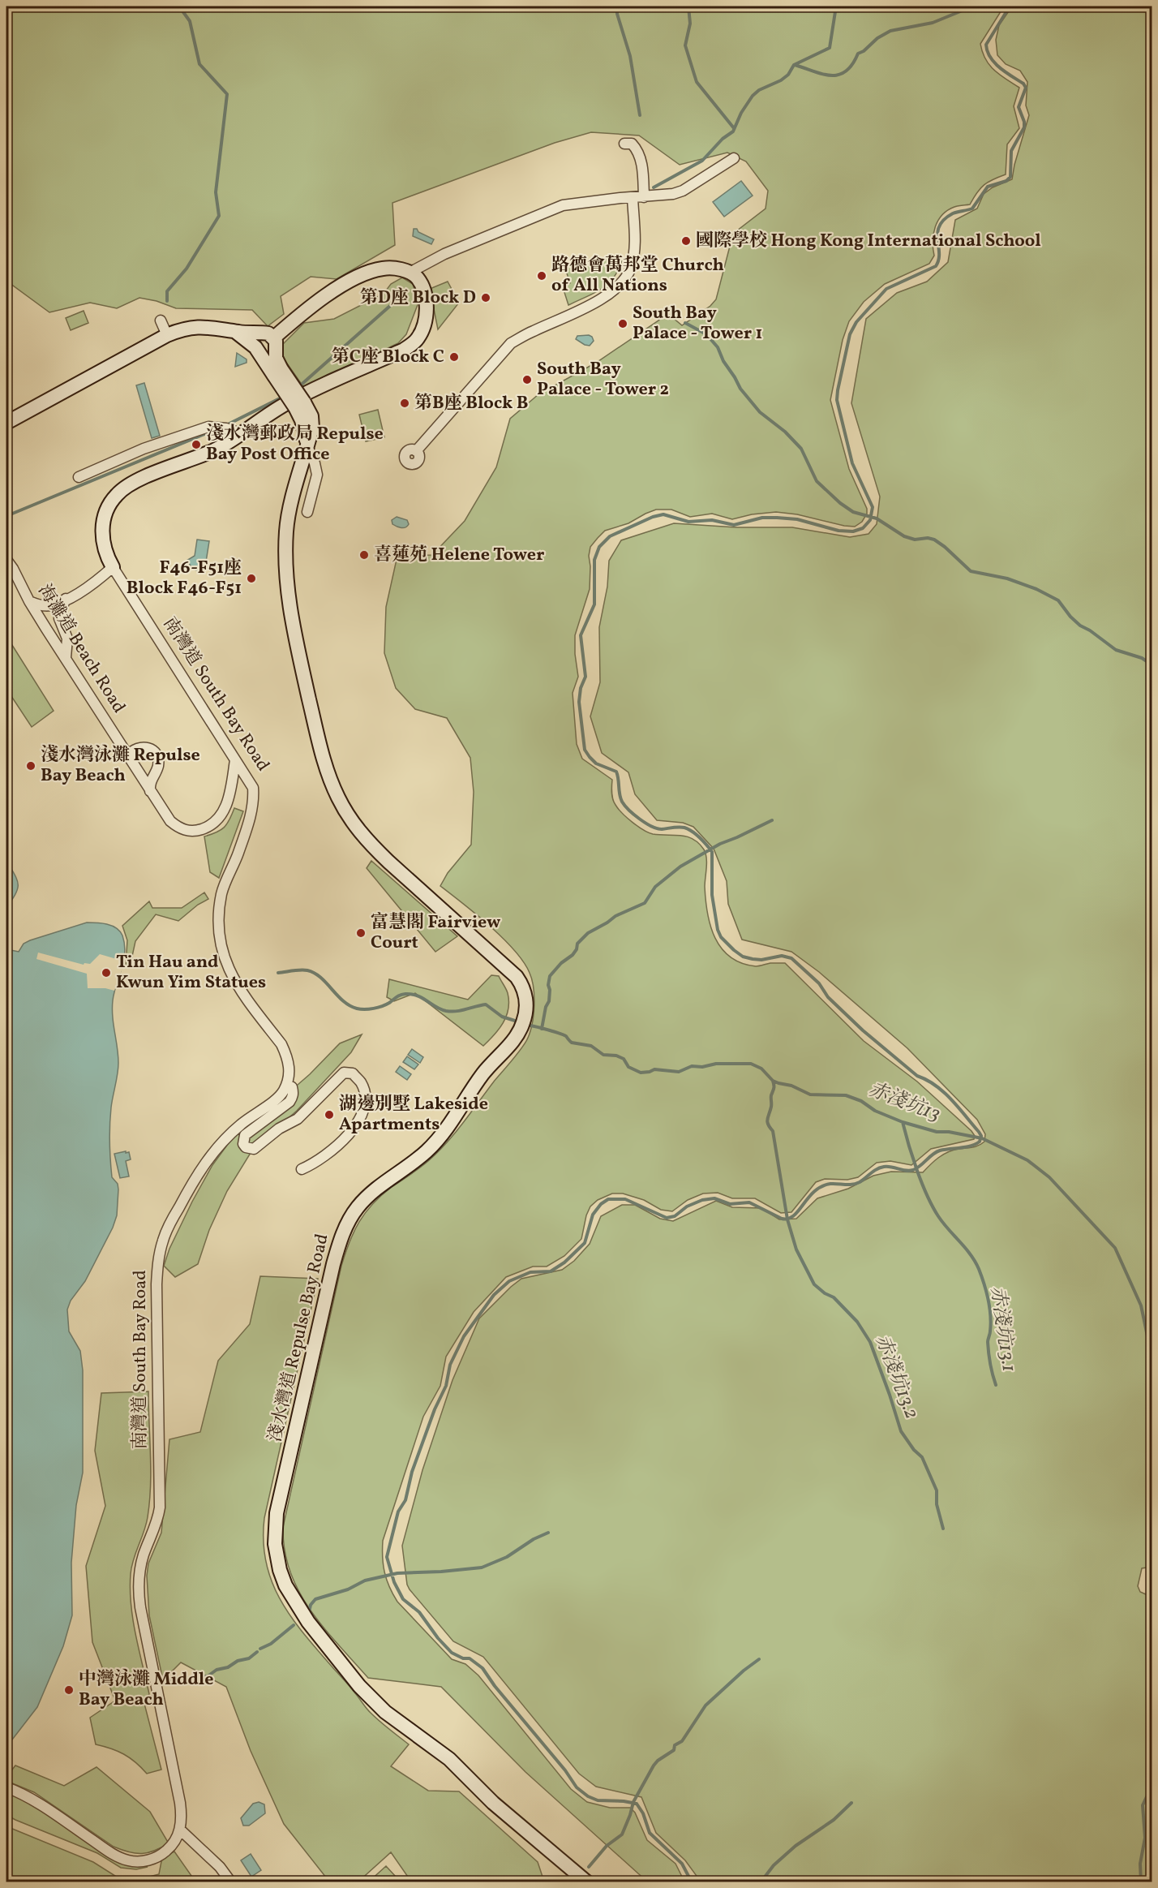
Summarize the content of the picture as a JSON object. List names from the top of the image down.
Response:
{
  "streets": {
    "main road": ["南灣道 South Bay Road", "淺水灣道 Repulse Bay Road"],
    "street": ["海灘道 Beach Road"]
  },
  "crossings": [
    ["海灘道 Beach Road", "南灣道 South Bay Road"]
  ],
  "water": ["赤淺坑13", "赤淺坑13.1", "赤淺坑13.2"],
  "places": [
    "國際學校 Hong Kong International School",
    "路德會萬邦堂 Church of All Nations",
    "第D座 Block D",
    "South Bay Palace - Tower 1",
    "第C座 Block C",
    "South Bay Palace - Tower 2",
    "第B座 Block B",
    "淺水灣郵政局 Repulse Bay Post Office",
    "喜蓮苑 Helene Tower",
    "F46-F51座 Block F46-F51",
    "淺水灣泳灘 Repulse Bay Beach",
    "富慧閣 Fairview Court",
    "Tin Hau and Kwun Yim Statues",
    "湖邊別墅 Lakeside Apartments",
    "中灣泳灘 Middle Bay Beach"
  ]
}
